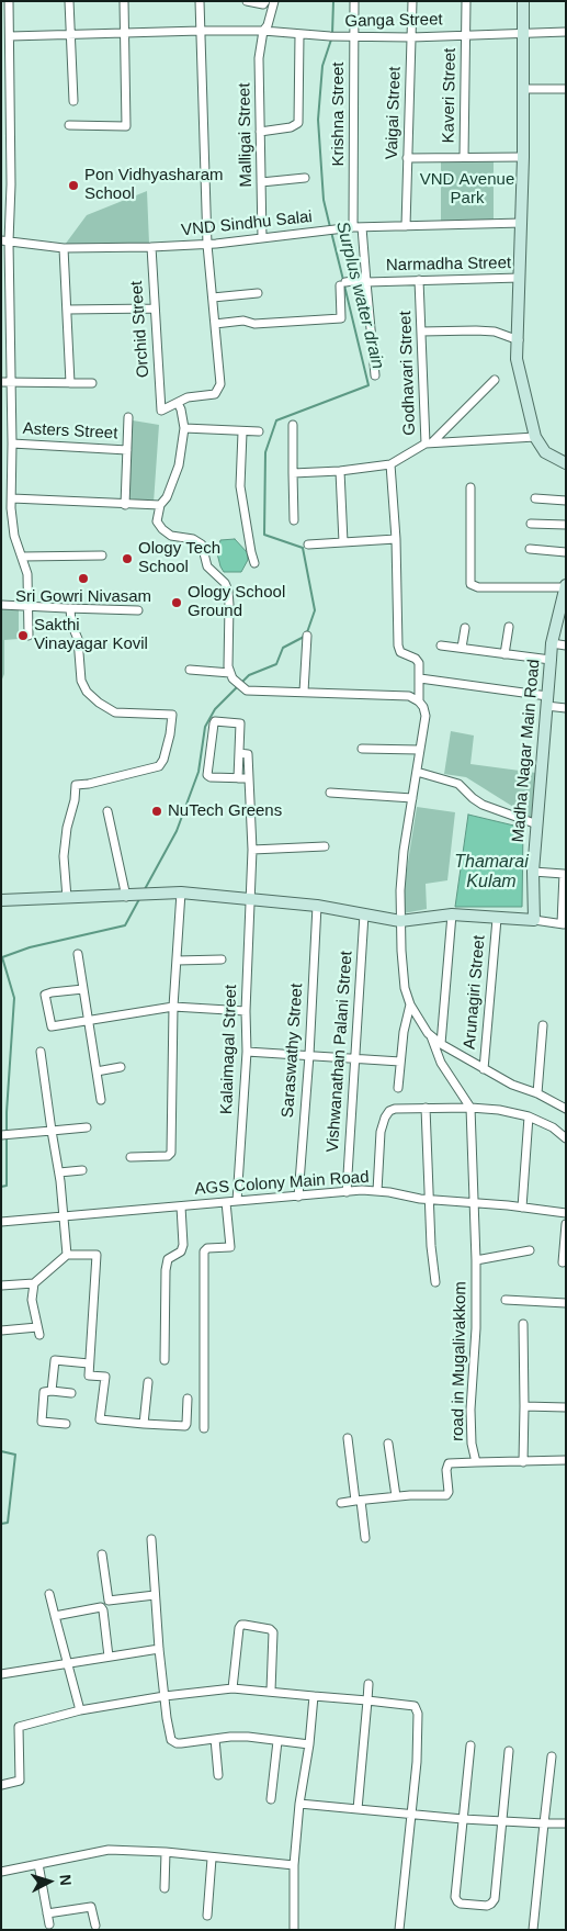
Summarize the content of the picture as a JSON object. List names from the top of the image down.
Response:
{
  "streets": {
    "street": [
      "Ganga Street",
      "Kaveri Street",
      "Vaigai Street",
      "Krishna Street",
      "Malligai Street",
      "VND Sindhu Salai",
      "Narmadha Street",
      "Orchid Street",
      "Godhavari Street",
      "Asters Street",
      "Madha Nagar Main Road",
      "Arunagiri Street",
      "Kalaimagal Street",
      "Saraswathy Street",
      "Vishwanathan Palani Street",
      "AGS Colony Main Road",
      "road in Mugalivakkom"
    ]
  },
  "crossings": [
    ["Ganga Street", "Kaveri Street"],
    ["Ganga Street", "Vaigai Street"],
    ["Ganga Street", "Krishna Street"],
    ["Ganga Street", "Malligai Street"],
    ["Kaveri Street", "Vaigai Street"],
    ["Vaigai Street", "VND Sindhu Salai"],
    ["Krishna Street", "VND Sindhu Salai"],
    ["Krishna Street", "Narmadha Street"],
    ["Malligai Street", "VND Sindhu Salai"],
    ["VND Sindhu Salai", "Narmadha Street"],
    ["VND Sindhu Salai", "Orchid Street"],
    ["Narmadha Street", "Godhavari Street"],
    ["Kalaimagal Street", "AGS Colony Main Road"],
    ["Saraswathy Street", "AGS Colony Main Road"],
    ["Vishwanathan Palani Street", "AGS Colony Main Road"],
    ["AGS Colony Main Road", "road in Mugalivakkom"]
  ],
  "water": ["Surplus water drain", "Thamarai Kulam"],
  "parks": ["VND Avenue Park"],
  "places": [
    "Pon Vidhyasharam School",
    "Ology Tech School",
    "Sri Gowri Nivasam",
    "Ology School Ground",
    "Sakthi Vinayagar Kovil",
    "NuTech Greens"
  ],
  "north": "right"
}
